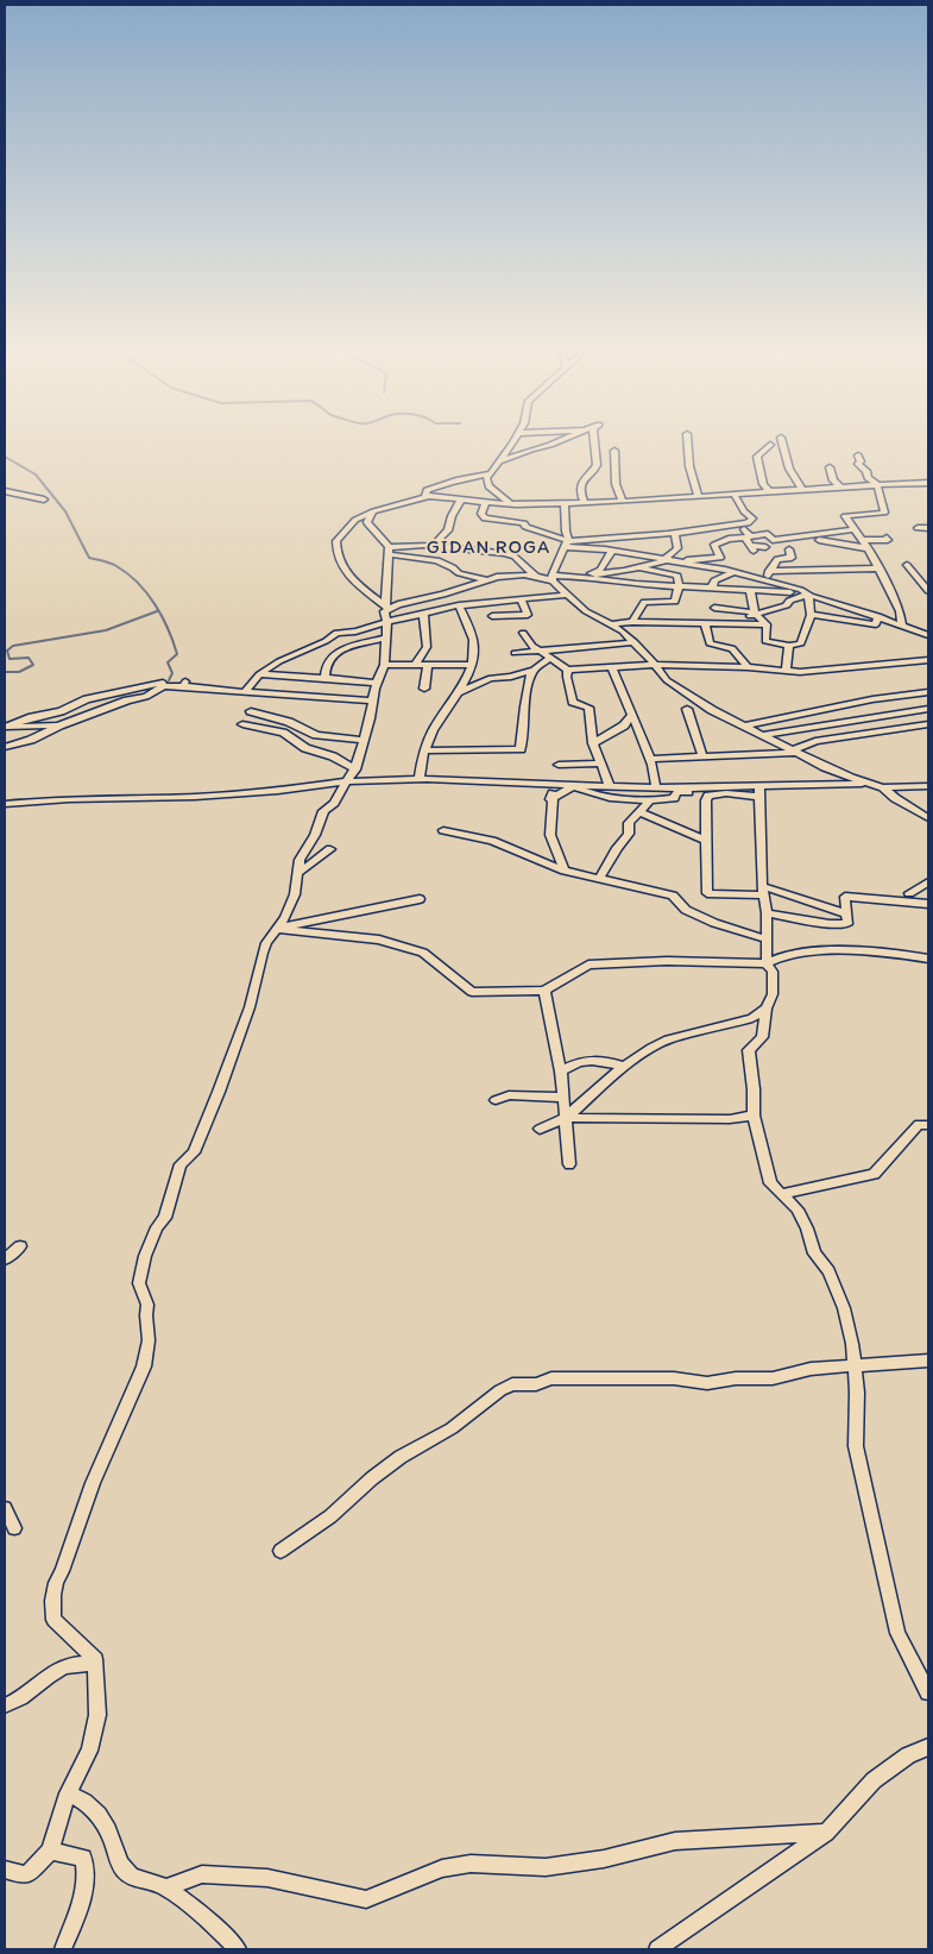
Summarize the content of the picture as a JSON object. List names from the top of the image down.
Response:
{
  "districts": ["GIDAN ROGA"]
}
